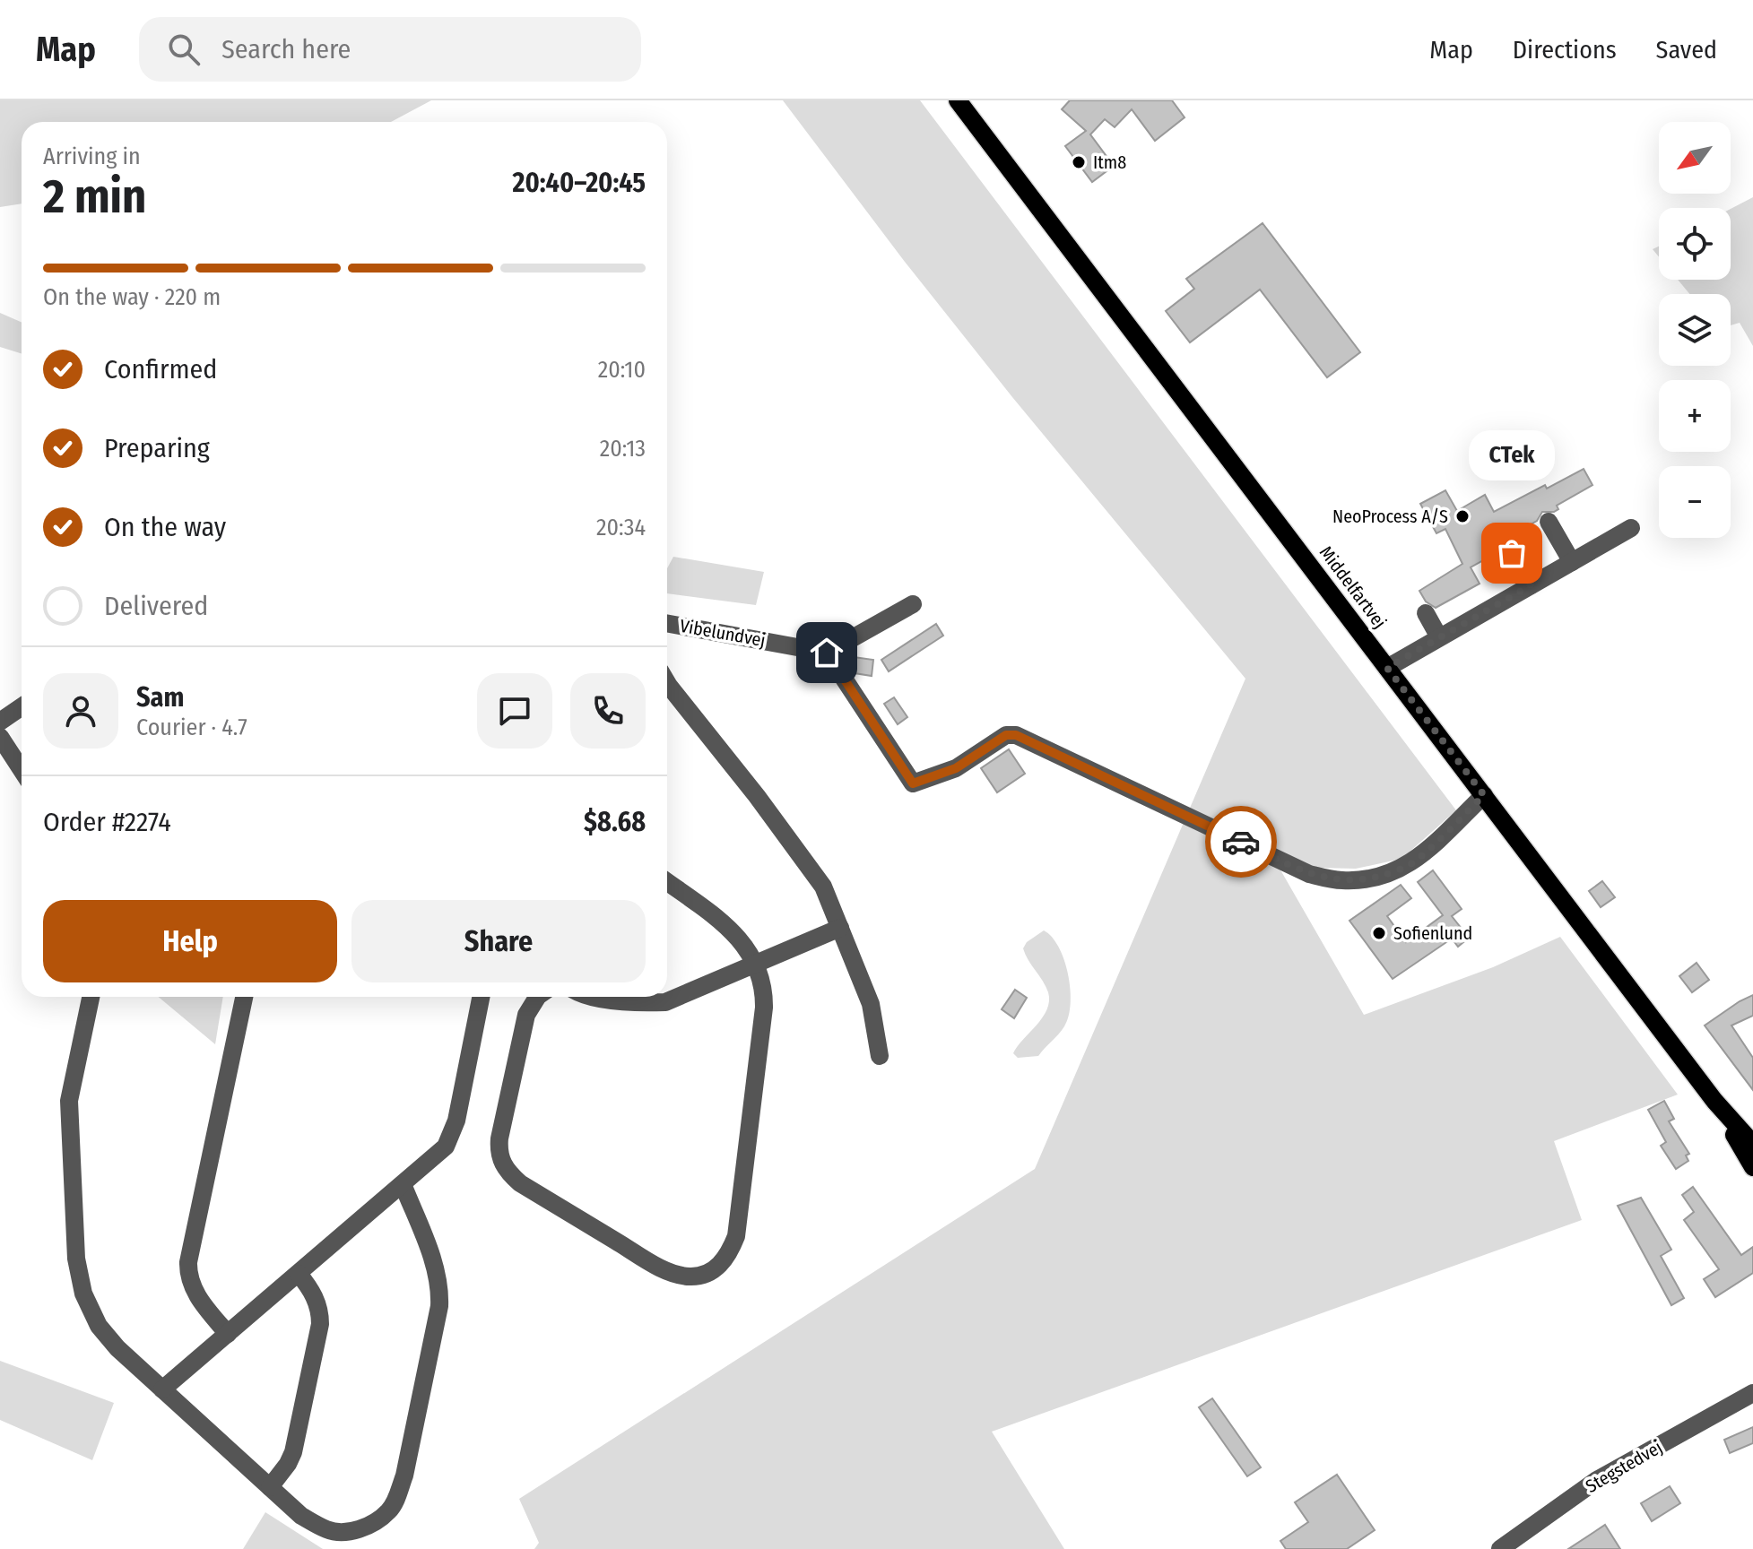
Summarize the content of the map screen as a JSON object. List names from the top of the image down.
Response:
{
  "streets": {
    "main road": ["Middelfartvej"],
    "street": ["Vibelundvej", "Stegstedvej"]
  },
  "places": [
    "Itm8",
    "NeoProcess A/S",
    "CTek",
    "Sofienlund"
  ],
  "north": "bottom left",
  "page": {
    "header": "Map",
    "search": "Search here",
    "nav": ["Map", "Directions", "Saved"],
    "map_buttons": ["+", "−"],
    "heading": ["2 min", "Arriving in", "20:40–20:45"],
    "panel": [
      "Sam",
      "Courier · 4.7",
      "Order #2274",
      "$8.68"
    ],
    "bar": "On the way · 220 m",
    "list": [
      ["Confirmed", "20:10"],
      ["Preparing", "20:13"],
      ["On the way", "20:34"],
      "Delivered"
    ],
    "bubble": "CTek",
    "buttons": ["Help", "Share"]
  }
}
